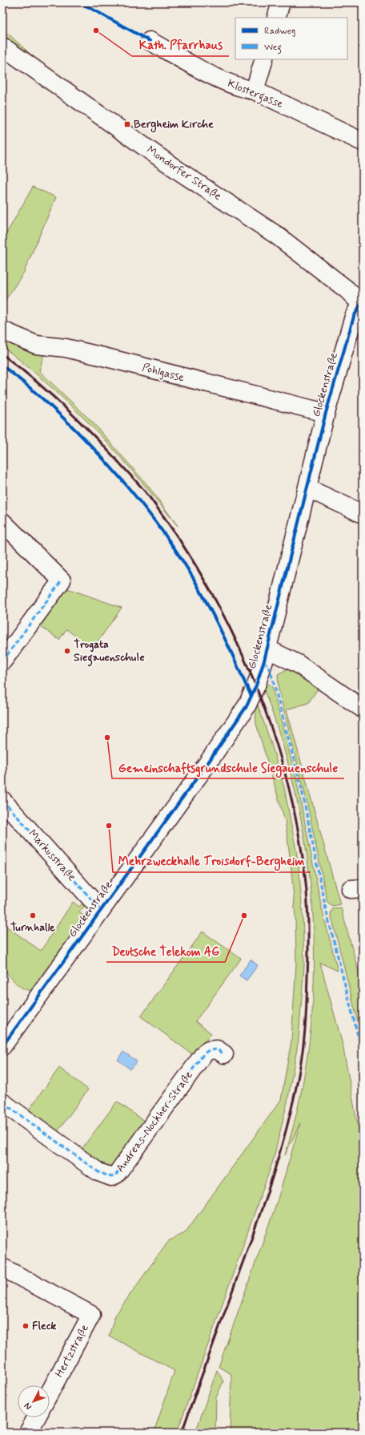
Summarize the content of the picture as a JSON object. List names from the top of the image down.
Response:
{
  "streets": {
    "street": [
      "Klostergasse",
      "Mondorfer Straße",
      "Pohlgasse",
      "Glockenstraße",
      "Markusstraße",
      "Andreas-Nockher-Straße",
      "Hertzstraße"
    ]
  },
  "crossings": [
    ["Mondorfer Straße", "Glockenstraße"],
    ["Pohlgasse", "Glockenstraße"],
    ["Glockenstraße", "Markusstraße"]
  ],
  "places": {
    "other": [
      "Kath. Pfarrhaus",
      "Trogata Siegauenschule",
      "Gemeinschaftsgrundschule Siegauenschule",
      "Mehrzweckhalle Troisdorf-Bergheim",
      "Turnhalle",
      "Deutsche Telekom AG",
      "Fleck"
    ],
    "transit": ["Bergheim Kirche"]
  },
  "legend": ["Radweg", "Weg"],
  "north": "bottom left"
}
